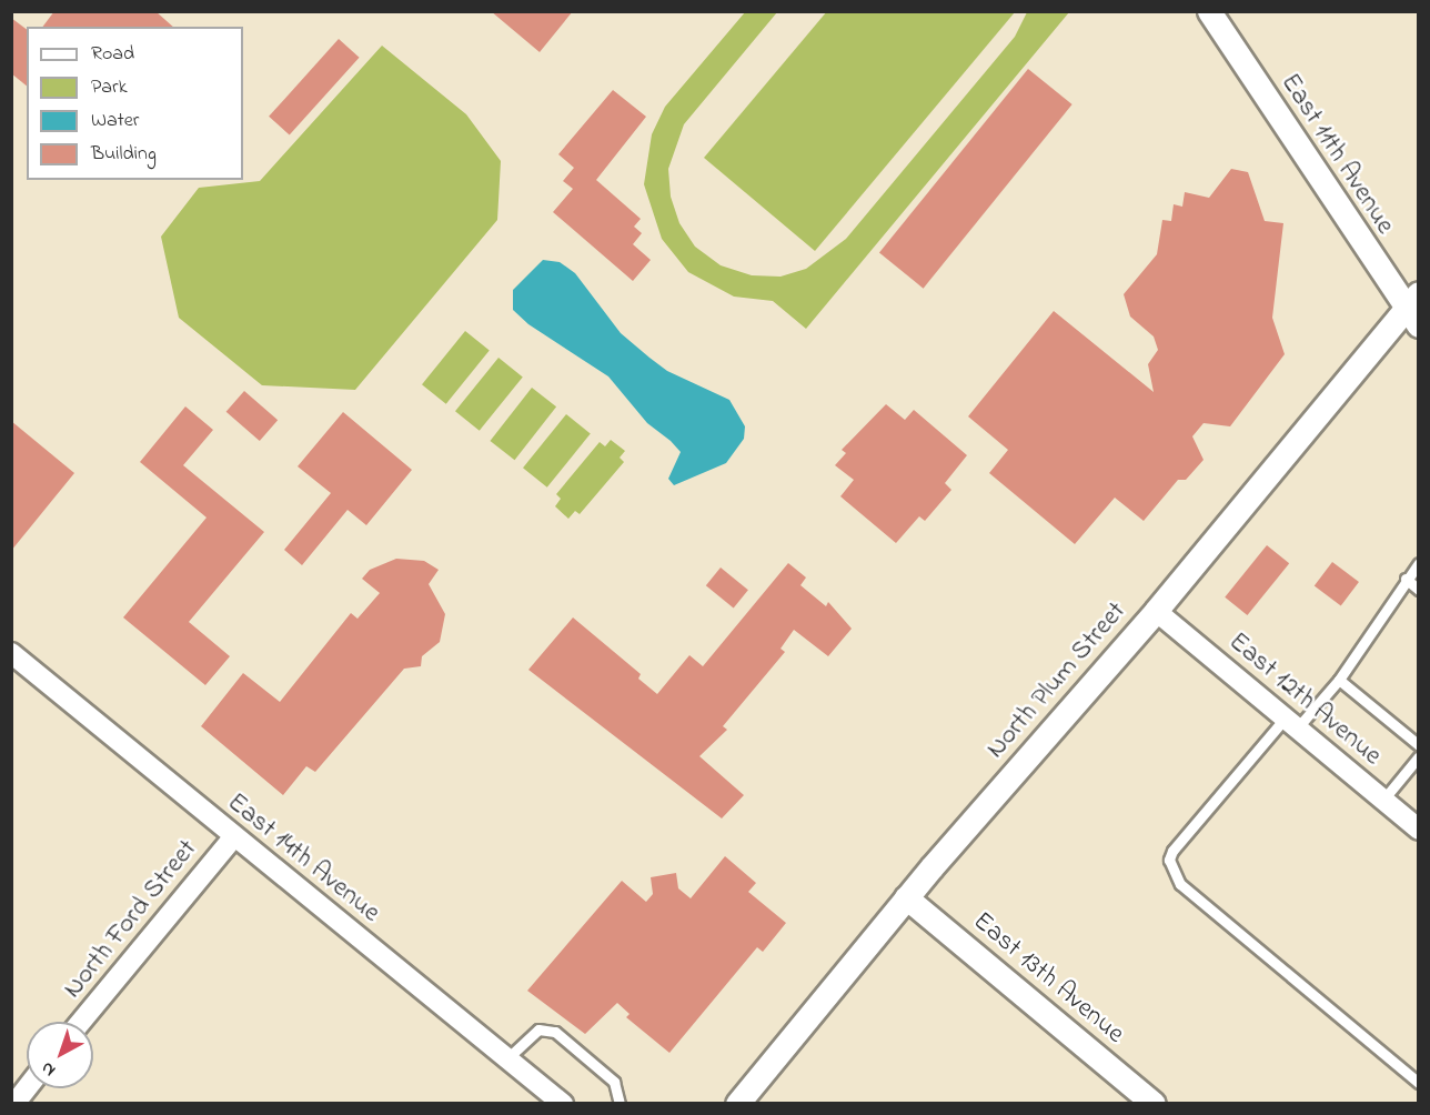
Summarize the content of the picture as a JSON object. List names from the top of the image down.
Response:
{
  "streets": {
    "street": [
      "East 11th Avenue",
      "North Plum Street",
      "East 12th Avenue",
      "East 14th Avenue",
      "North Ford Street",
      "East 13th Avenue"
    ]
  },
  "crossings": [
    ["East 11th Avenue", "North Plum Street"],
    ["North Plum Street", "East 12th Avenue"],
    ["North Plum Street", "East 13th Avenue"],
    ["East 14th Avenue", "North Ford Street"]
  ],
  "legend": [
    "Road",
    "Park",
    "Water",
    "Building"
  ],
  "north": "bottom left"
}
